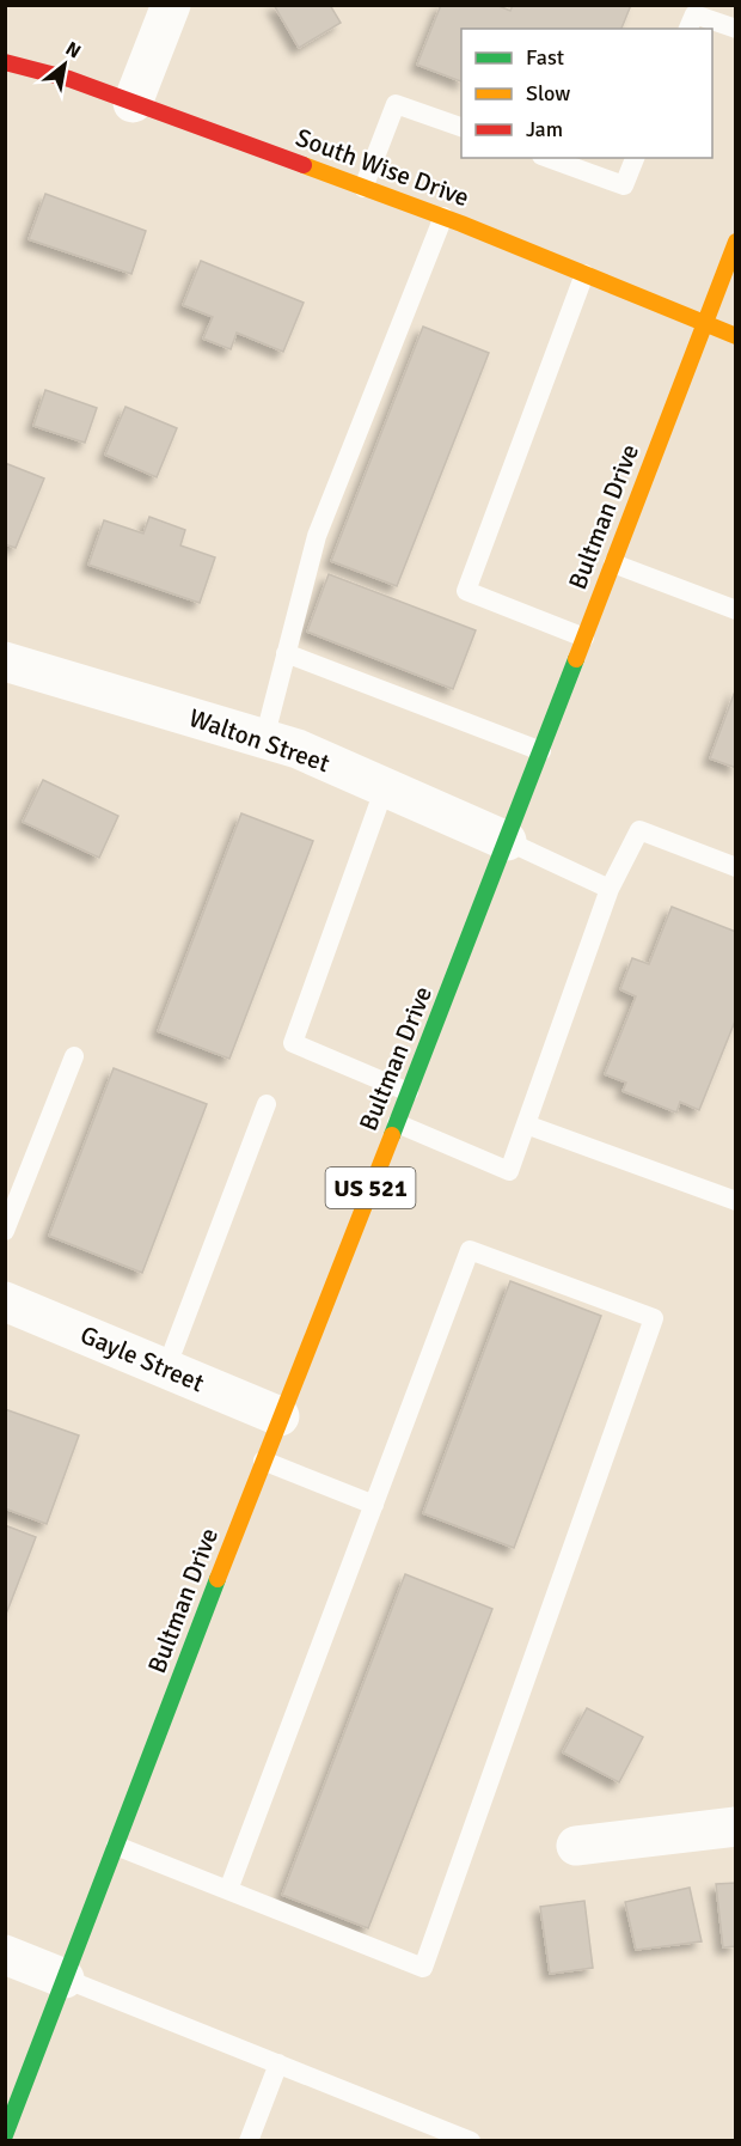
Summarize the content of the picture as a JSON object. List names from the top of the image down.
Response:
{
  "streets": {
    "main road": ["South Wise Drive", "Bultman Drive", "US 521"],
    "street": ["Walton Street", "Gayle Street"]
  },
  "crossings": [
    ["South Wise Drive", "Bultman Drive"],
    ["Bultman Drive", "Walton Street"],
    ["Bultman Drive", "Gayle Street"]
  ],
  "legend": ["Fast", "Slow", "Jam"],
  "north": "top right"
}
